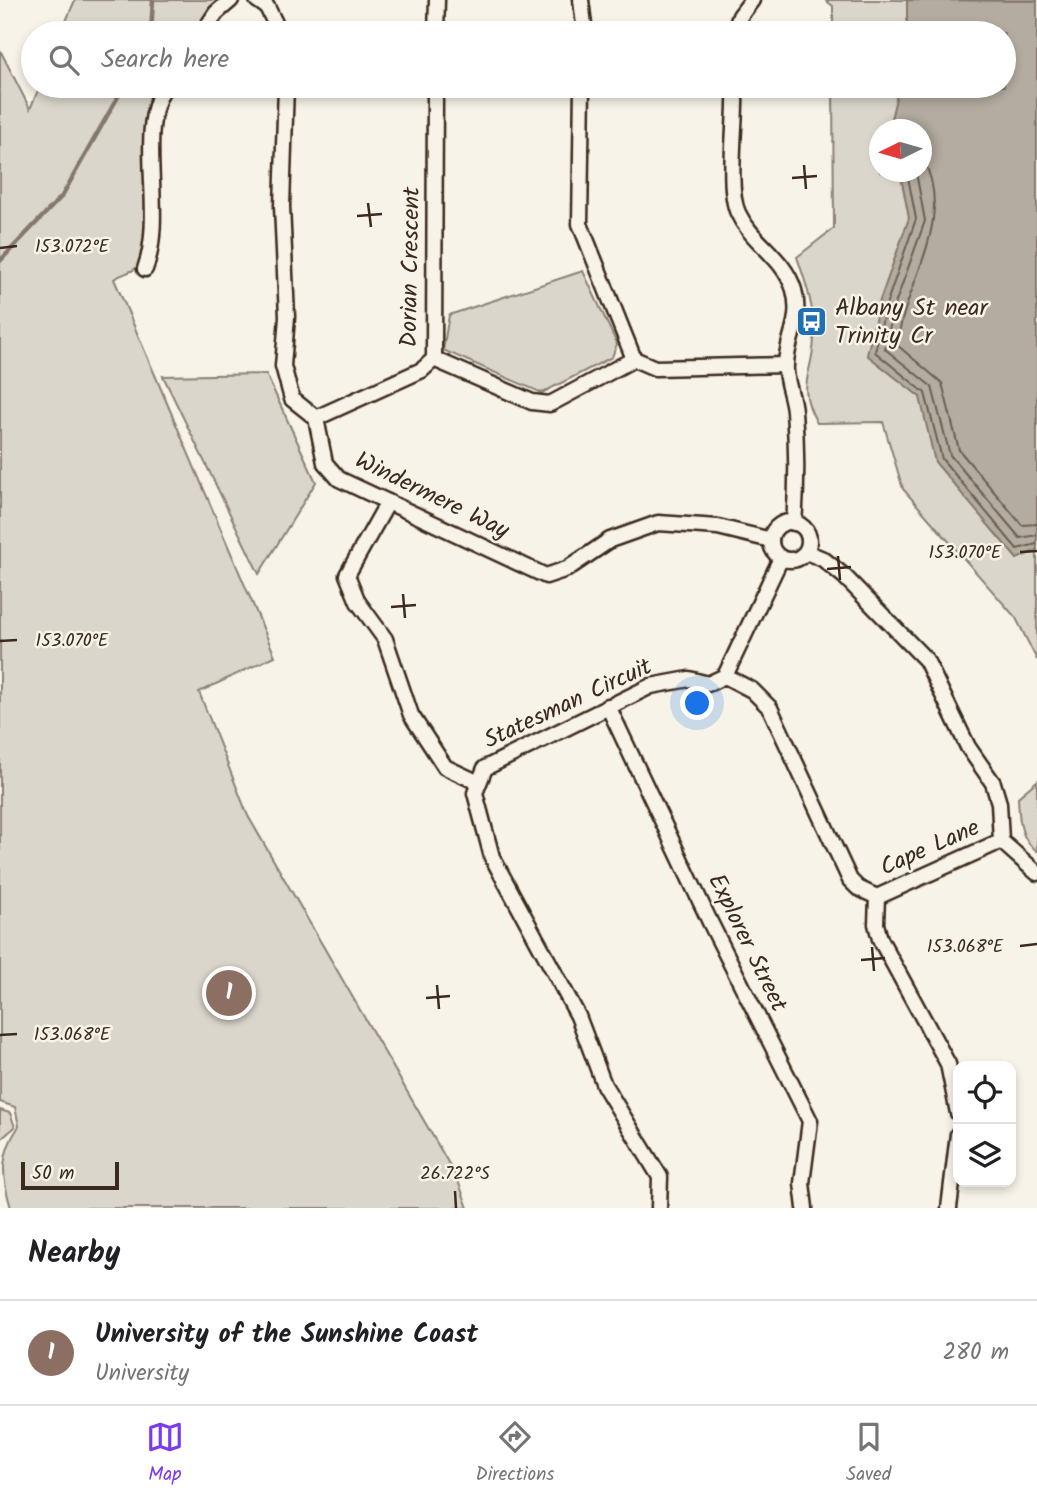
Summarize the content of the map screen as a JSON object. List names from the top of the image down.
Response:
{
  "streets": {
    "street": [
      "Dorian Crescent",
      "Windermere Way",
      "Statesman Circuit",
      "Cape Lane",
      "Explorer Street"
    ]
  },
  "crossings": [
    ["Dorian Crescent", "Windermere Way"],
    ["Statesman Circuit", "Explorer Street"]
  ],
  "places": {
    "bus stop": ["Albany St near Trinity Cr"]
  },
  "scale_bar": "50 m",
  "north": "left",
  "page": {
    "search": "Search here",
    "pins": "1",
    "scale": "50 m",
    "heading": "Nearby",
    "list": [
      {
        "mark": "1",
        "name": "University of the Sunshine Coast",
        "note": "University",
        "value": "280 m"
      }
    ],
    "nav": ["Map", "Directions", "Saved"]
  },
  "coordinates": [
    "153.072°E",
    "153.070°E",
    "153.068°E",
    "26.722°S"
  ]
}
